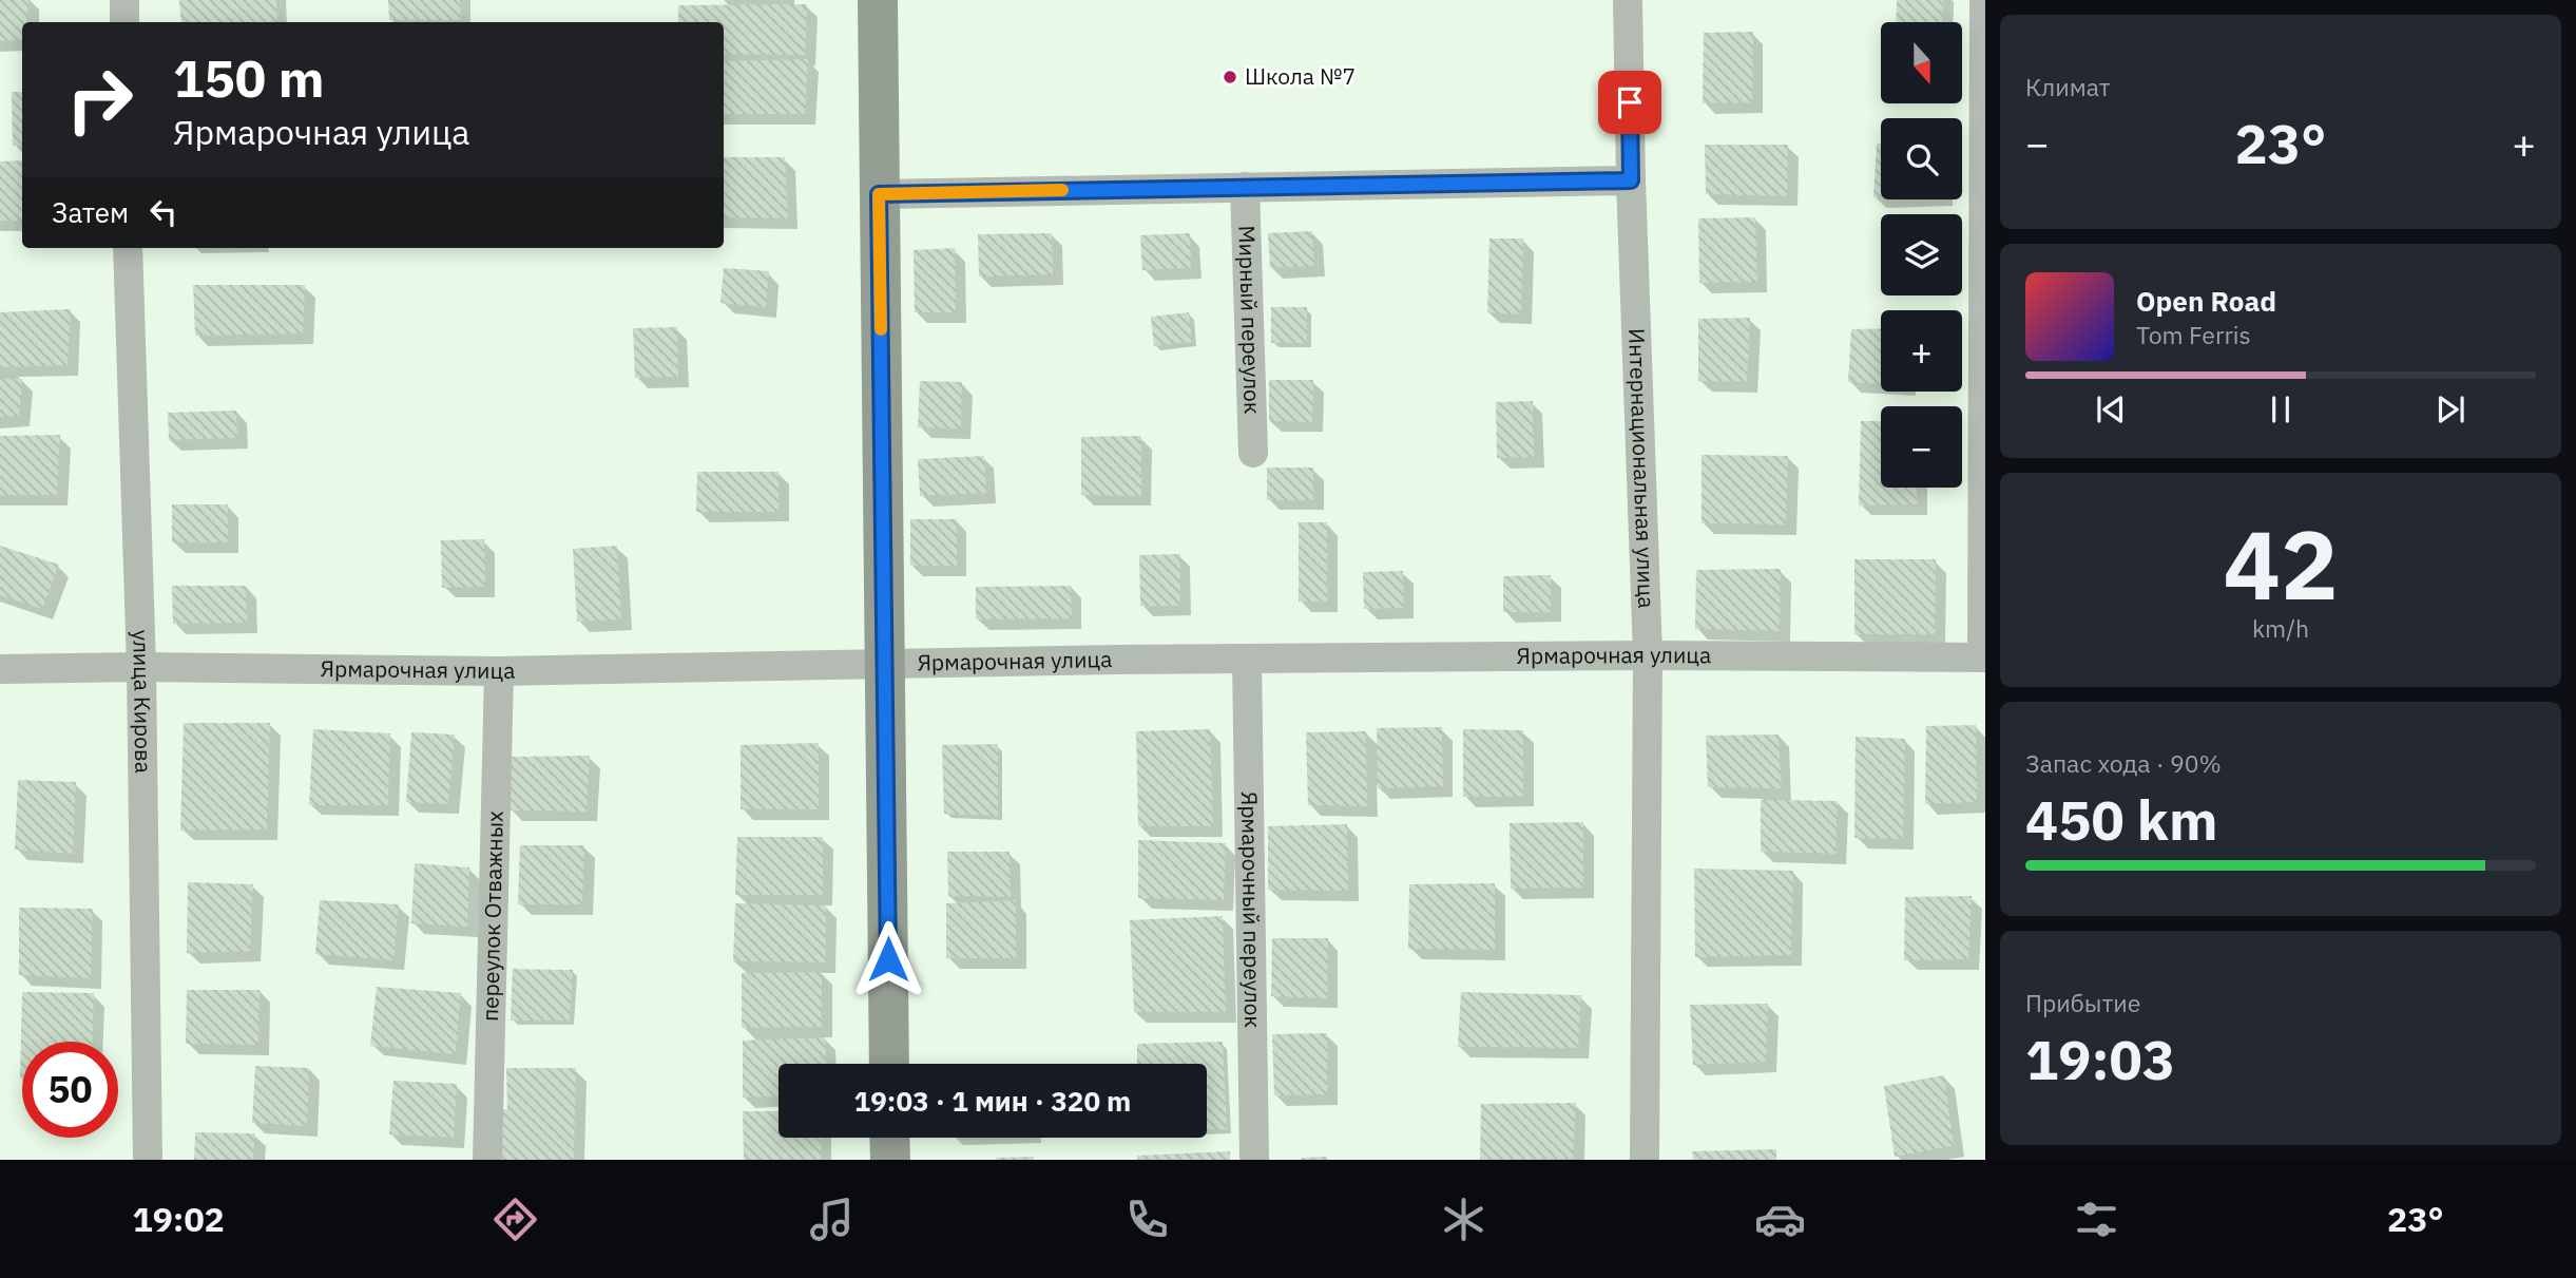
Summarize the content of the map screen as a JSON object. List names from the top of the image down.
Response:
{
  "streets": {
    "street": [
      "Мирный переулок",
      "Интернациональная улица",
      "Ярмарочная улица",
      "улица Кирова",
      "Ярмарочный переулок",
      "переулок Отважных"
    ]
  },
  "crossings": [
    ["Интернациональная улица", "Ярмарочная улица"],
    ["Ярмарочная улица", "улица Кирова"],
    ["Ярмарочная улица", "Ярмарочный переулок"],
    ["Ярмарочная улица", "переулок Отважных"]
  ],
  "places": ["Школа №7"],
  "north": "bottom",
  "page": {
    "tile": [
      "Климат",
      ["42", "km/h"],
      ["Запас хода · 90%", "450 km"],
      ["Прибытие", "19:03"]
    ],
    "map_buttons": ["+", "−"],
    "turn": ["150 m", "Ярмарочная улица"],
    "heat": ["−", "23°", "+"],
    "then": "Затем",
    "song": ["Open Road", "Tom Ferris"],
    "limit": "50",
    "trip": "19:03 · 1 мин · 320 m",
    "tabs": ["19:02", "23°"]
  }
}
